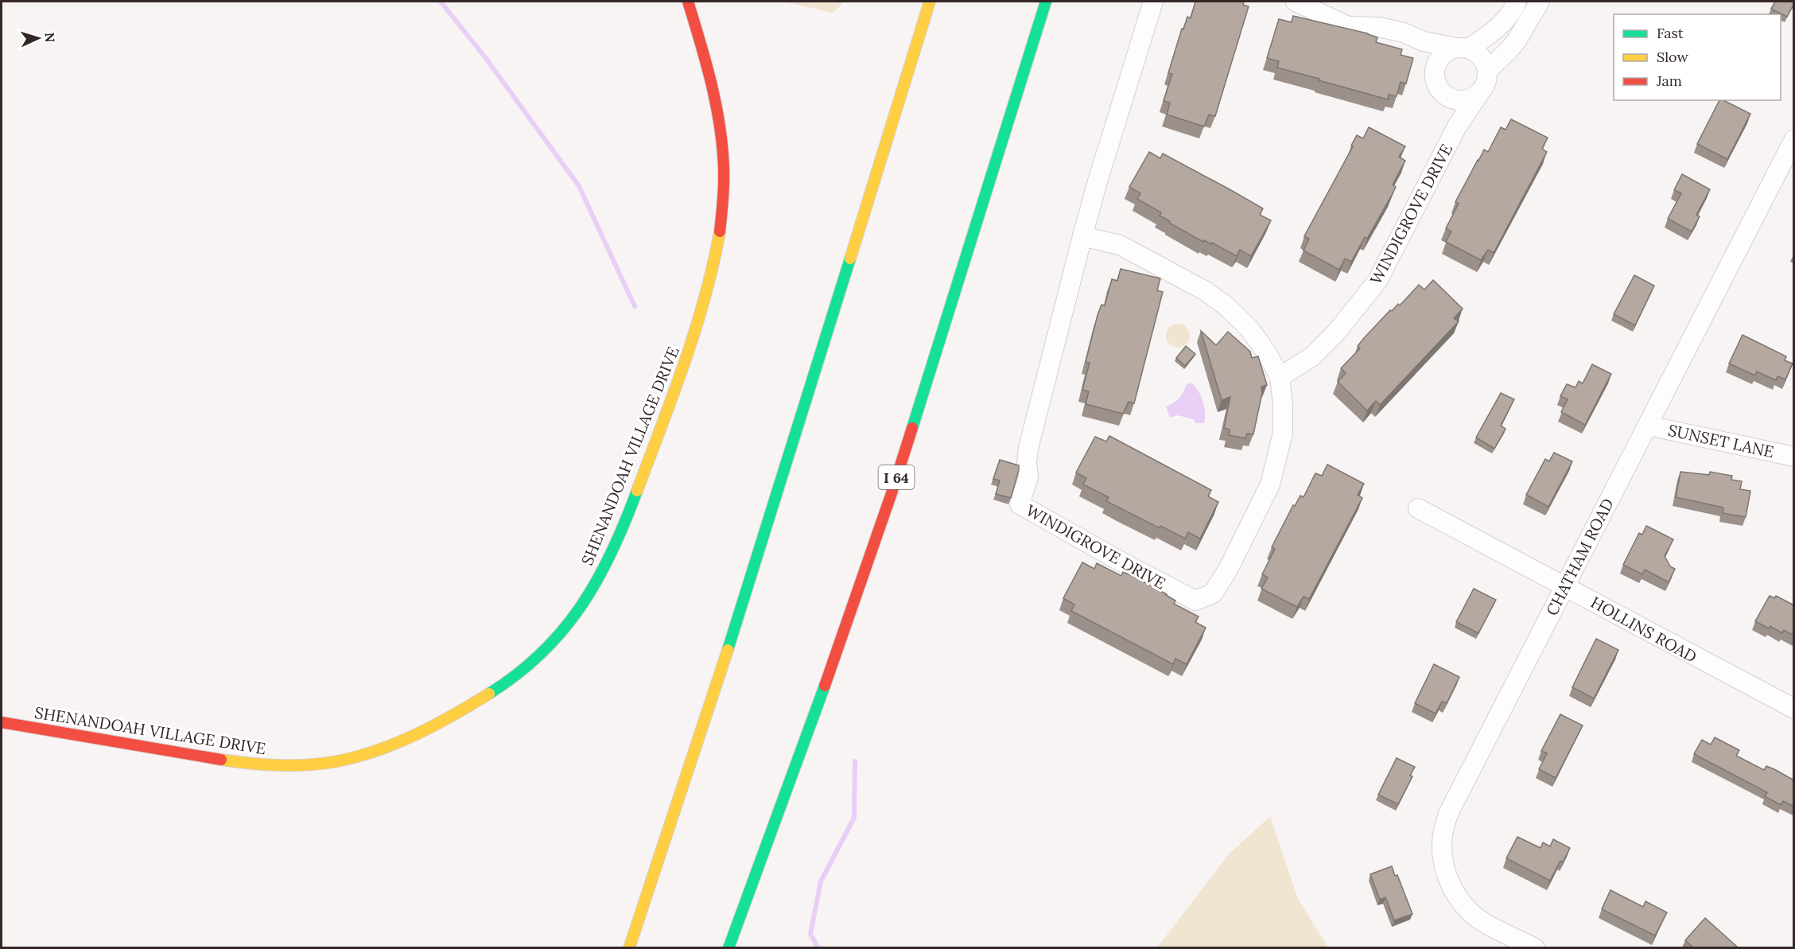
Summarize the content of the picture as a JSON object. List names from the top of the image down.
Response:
{
  "streets": {
    "main road": ["SHENANDOAH VILLAGE DRIVE", "I 64"],
    "street": [
      "WINDIGROVE DRIVE",
      "SUNSET LANE",
      "CHATHAM ROAD",
      "HOLLINS ROAD"
    ]
  },
  "crossings": [
    ["SUNSET LANE", "CHATHAM ROAD"],
    ["CHATHAM ROAD", "HOLLINS ROAD"]
  ],
  "legend": ["Fast", "Slow", "Jam"],
  "north": "right"
}
